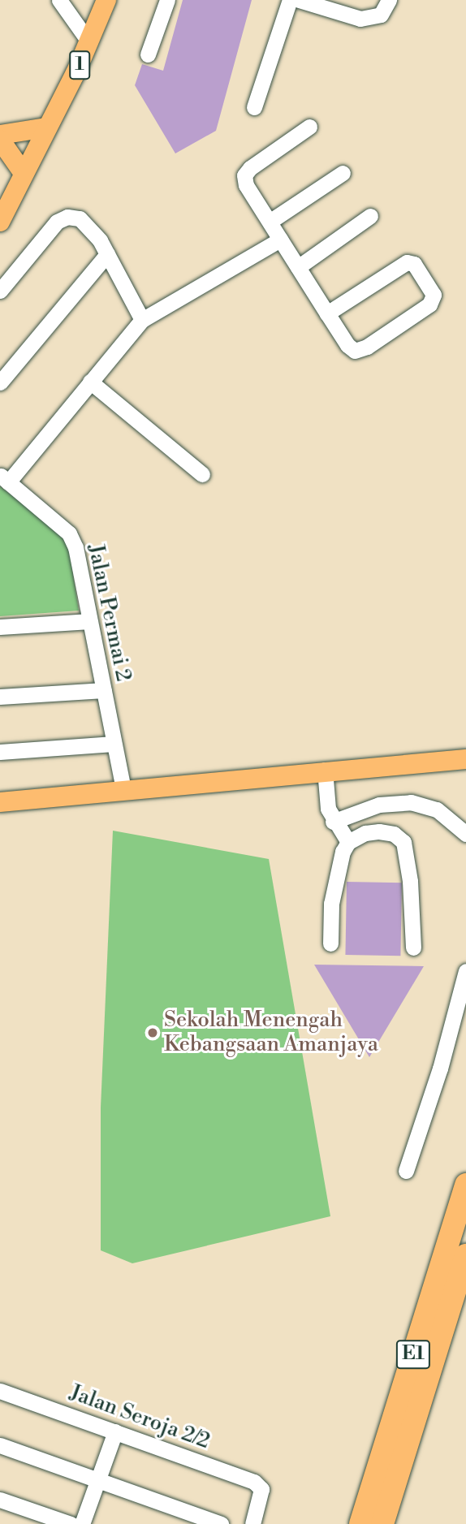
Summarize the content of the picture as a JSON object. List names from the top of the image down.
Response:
{
  "streets": {
    "highway": ["E1"],
    "main road": ["1"],
    "street": ["Jalan Permai 2", "Jalan Seroja 2/2"]
  },
  "places": ["Sekolah Menengah Kebangsaan Amanjaya"]
}
